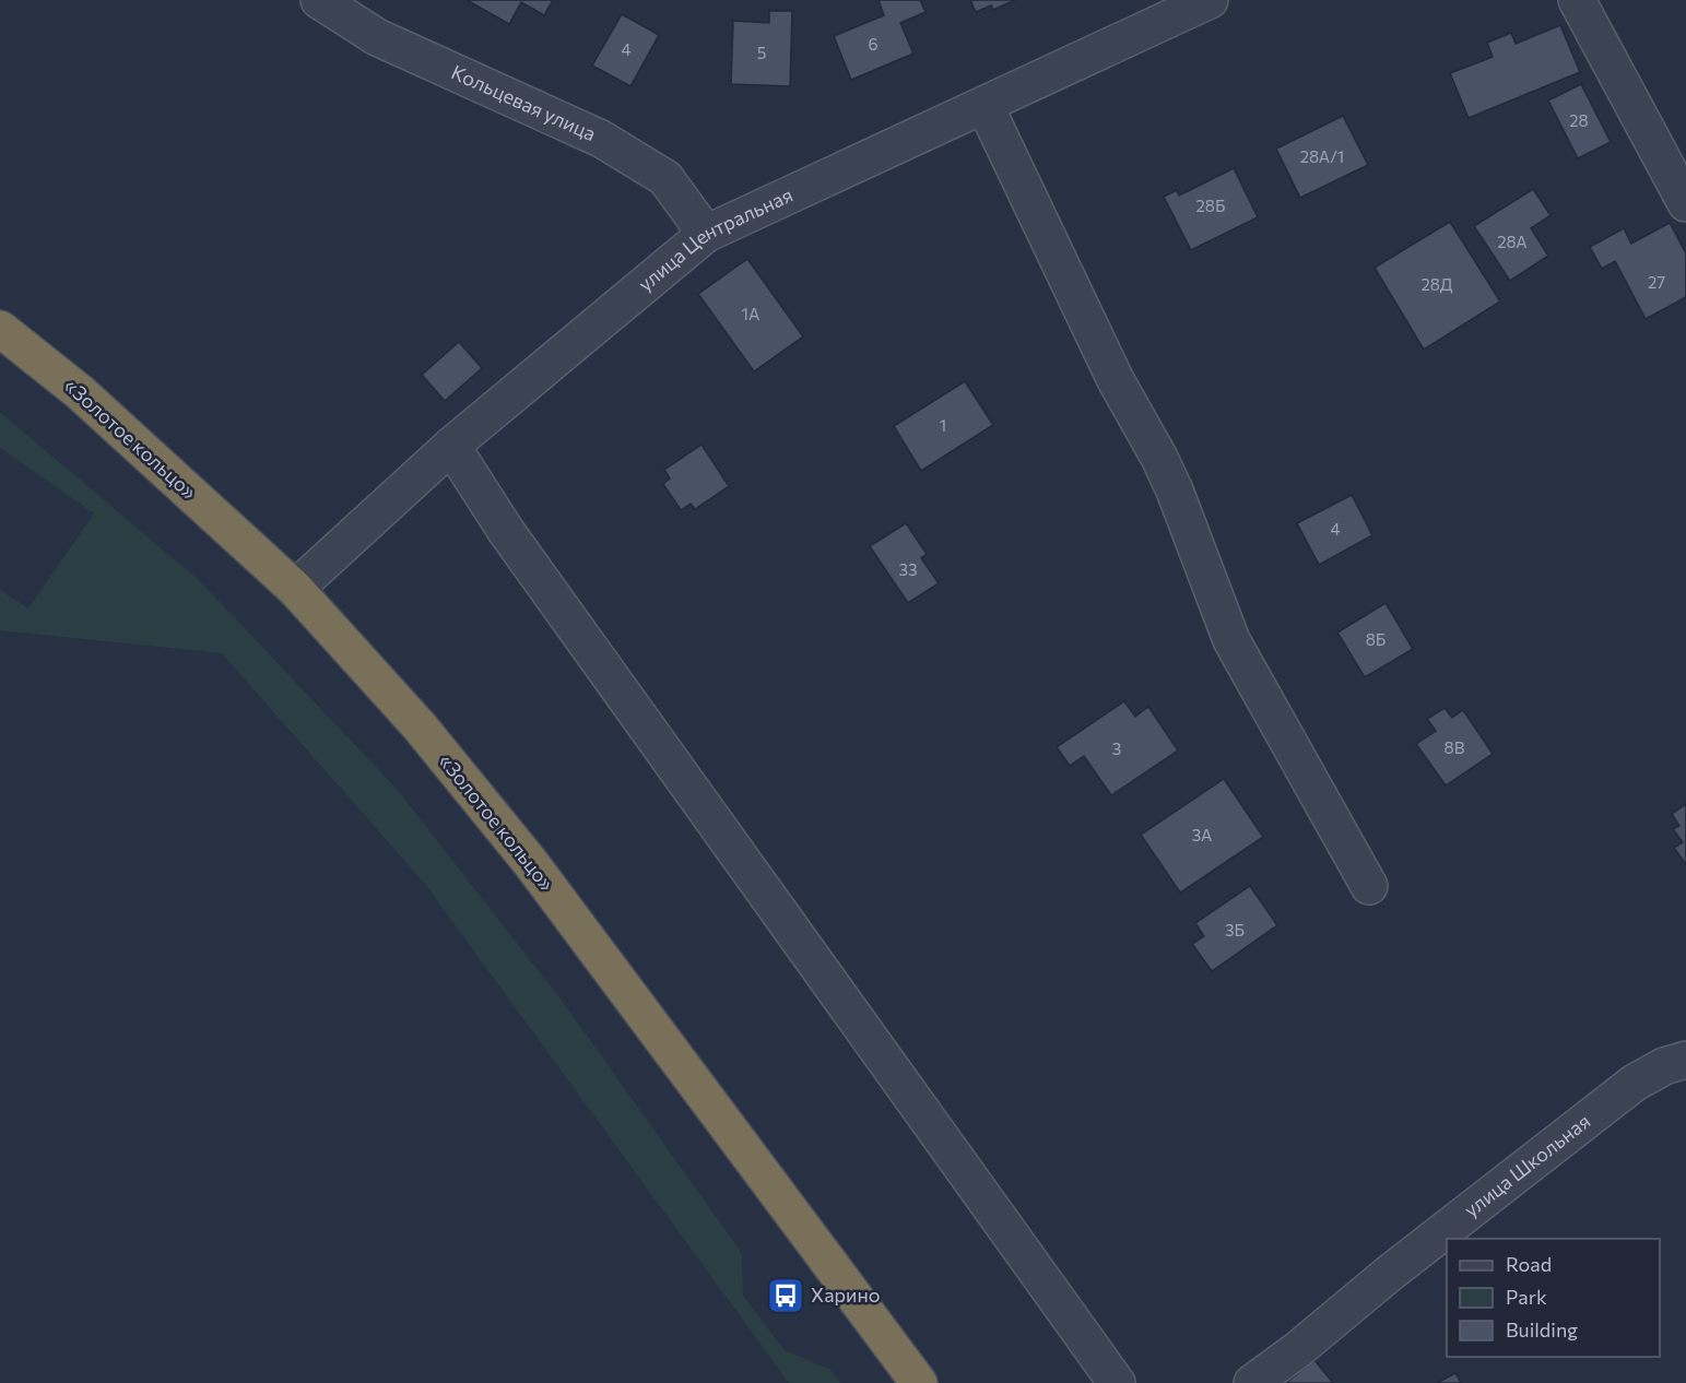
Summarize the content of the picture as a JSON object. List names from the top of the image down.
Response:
{
  "streets": {
    "highway": ["«Золотое кольцо»"],
    "street": ["Кольцевая улица", "улица Центральная", "улица Школьная"]
  },
  "crossings": [
    ["Кольцевая улица", "улица Центральная"],
    ["улица Центральная", "«Золотое кольцо»"]
  ],
  "places": {
    "bus stop": ["Харино"]
  },
  "house_numbers": [
    "6",
    "4",
    "5",
    "28",
    "28А/1",
    "28Б",
    "28А",
    "27",
    "28Д",
    "1А",
    "1",
    "4",
    "33",
    "8Б",
    "8В",
    "3",
    "3А",
    "3Б"
  ],
  "legend": ["Road", "Park", "Building"]
}
